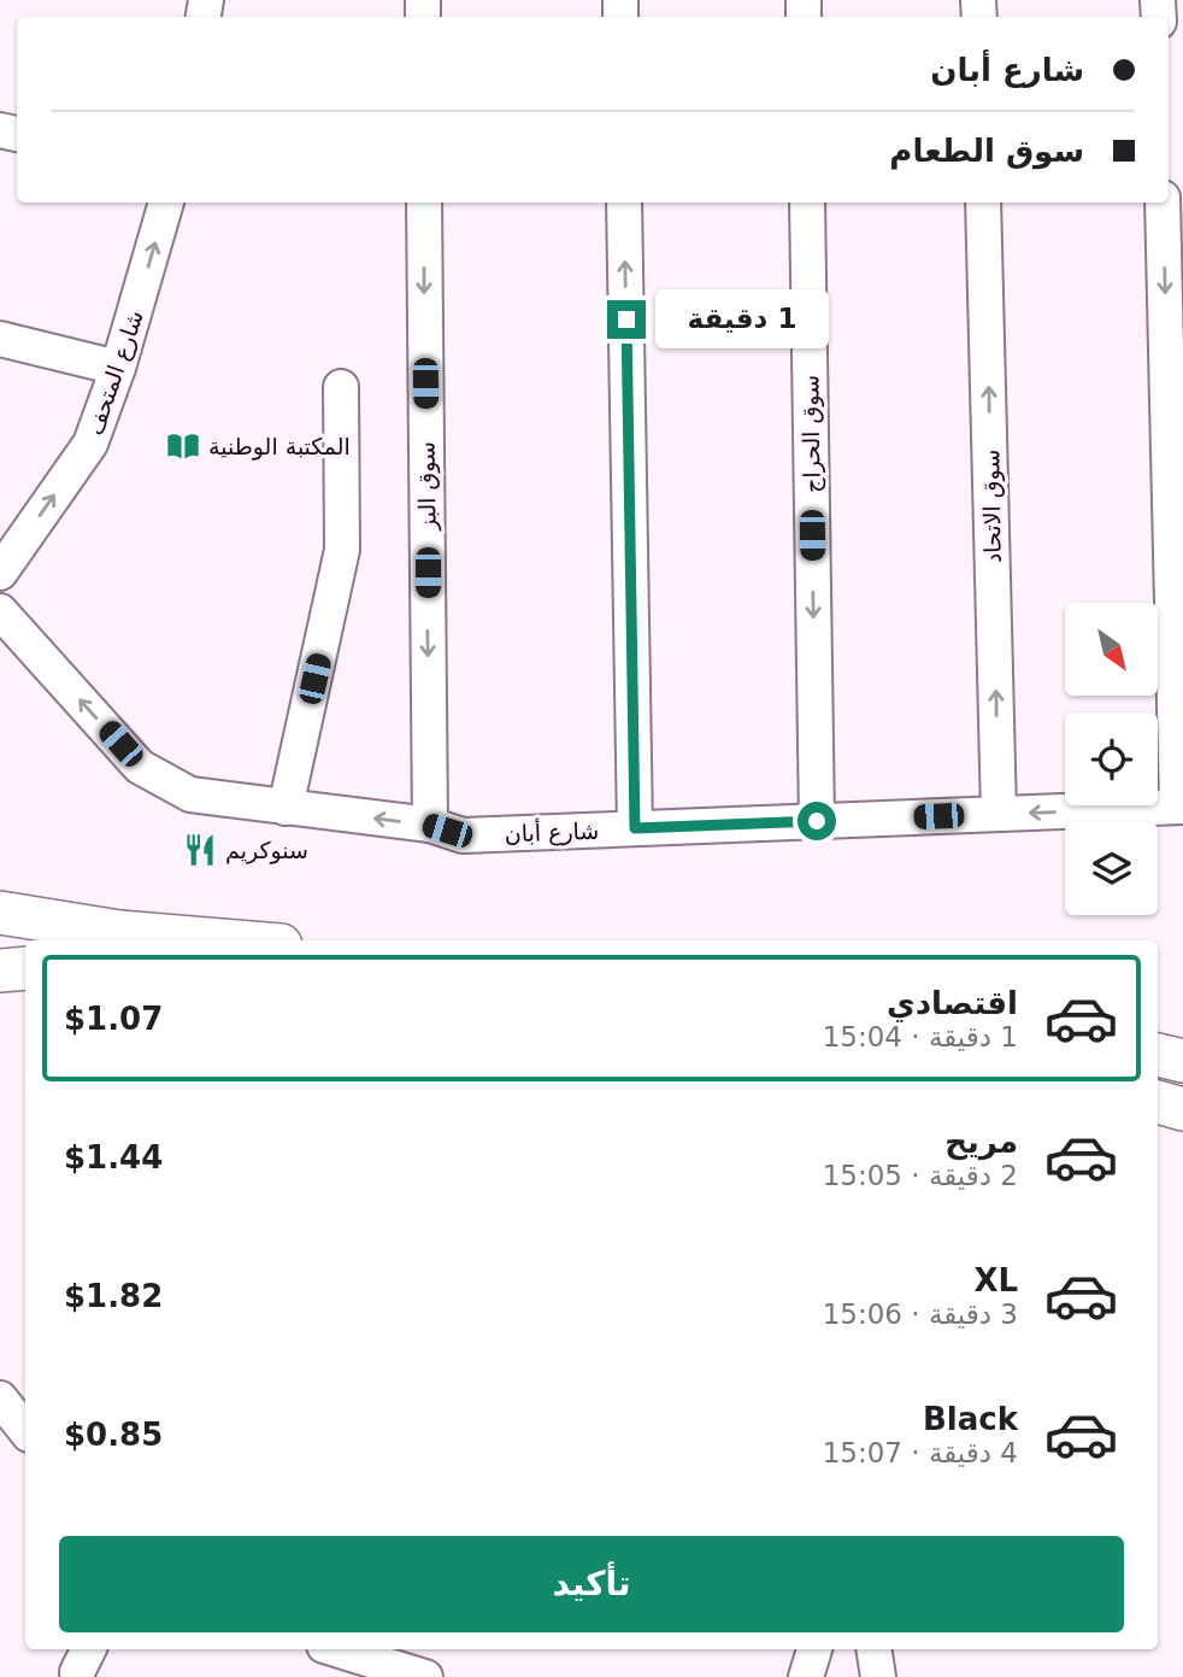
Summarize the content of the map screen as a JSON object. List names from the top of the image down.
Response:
{
  "streets": {
    "street": [
      "شارع المتحف",
      "سوق الحراج",
      "سوق البز",
      "سوق الاتحاد",
      "شارع أبان"
    ]
  },
  "crossings": [
    ["سوق الحراج", "شارع أبان"],
    ["سوق البز", "شارع أبان"],
    ["سوق الاتحاد", "شارع أبان"]
  ],
  "one_way": ["شارع أبان"],
  "places": {
    "library": ["المكتبة الوطنية"],
    "restaurant": ["سنوكريم"]
  },
  "north": "bottom right",
  "page": {
    "banner": ["شارع أبان", "سوق الطعام"],
    "bubble": "1 دقيقة",
    "list": [
      {
        "name": "اقتصادي",
        "note": "1 دقيقة · 15:04",
        "value": "$1.07"
      },
      {
        "name": "مريح",
        "note": "2 دقيقة · 15:05",
        "value": "$1.44"
      },
      {
        "name": "XL",
        "note": "3 دقيقة · 15:06",
        "value": "$1.82"
      },
      {
        "name": "Black",
        "note": "4 دقيقة · 15:07",
        "value": "$0.85"
      }
    ],
    "buttons": "تأكيد"
  }
}
